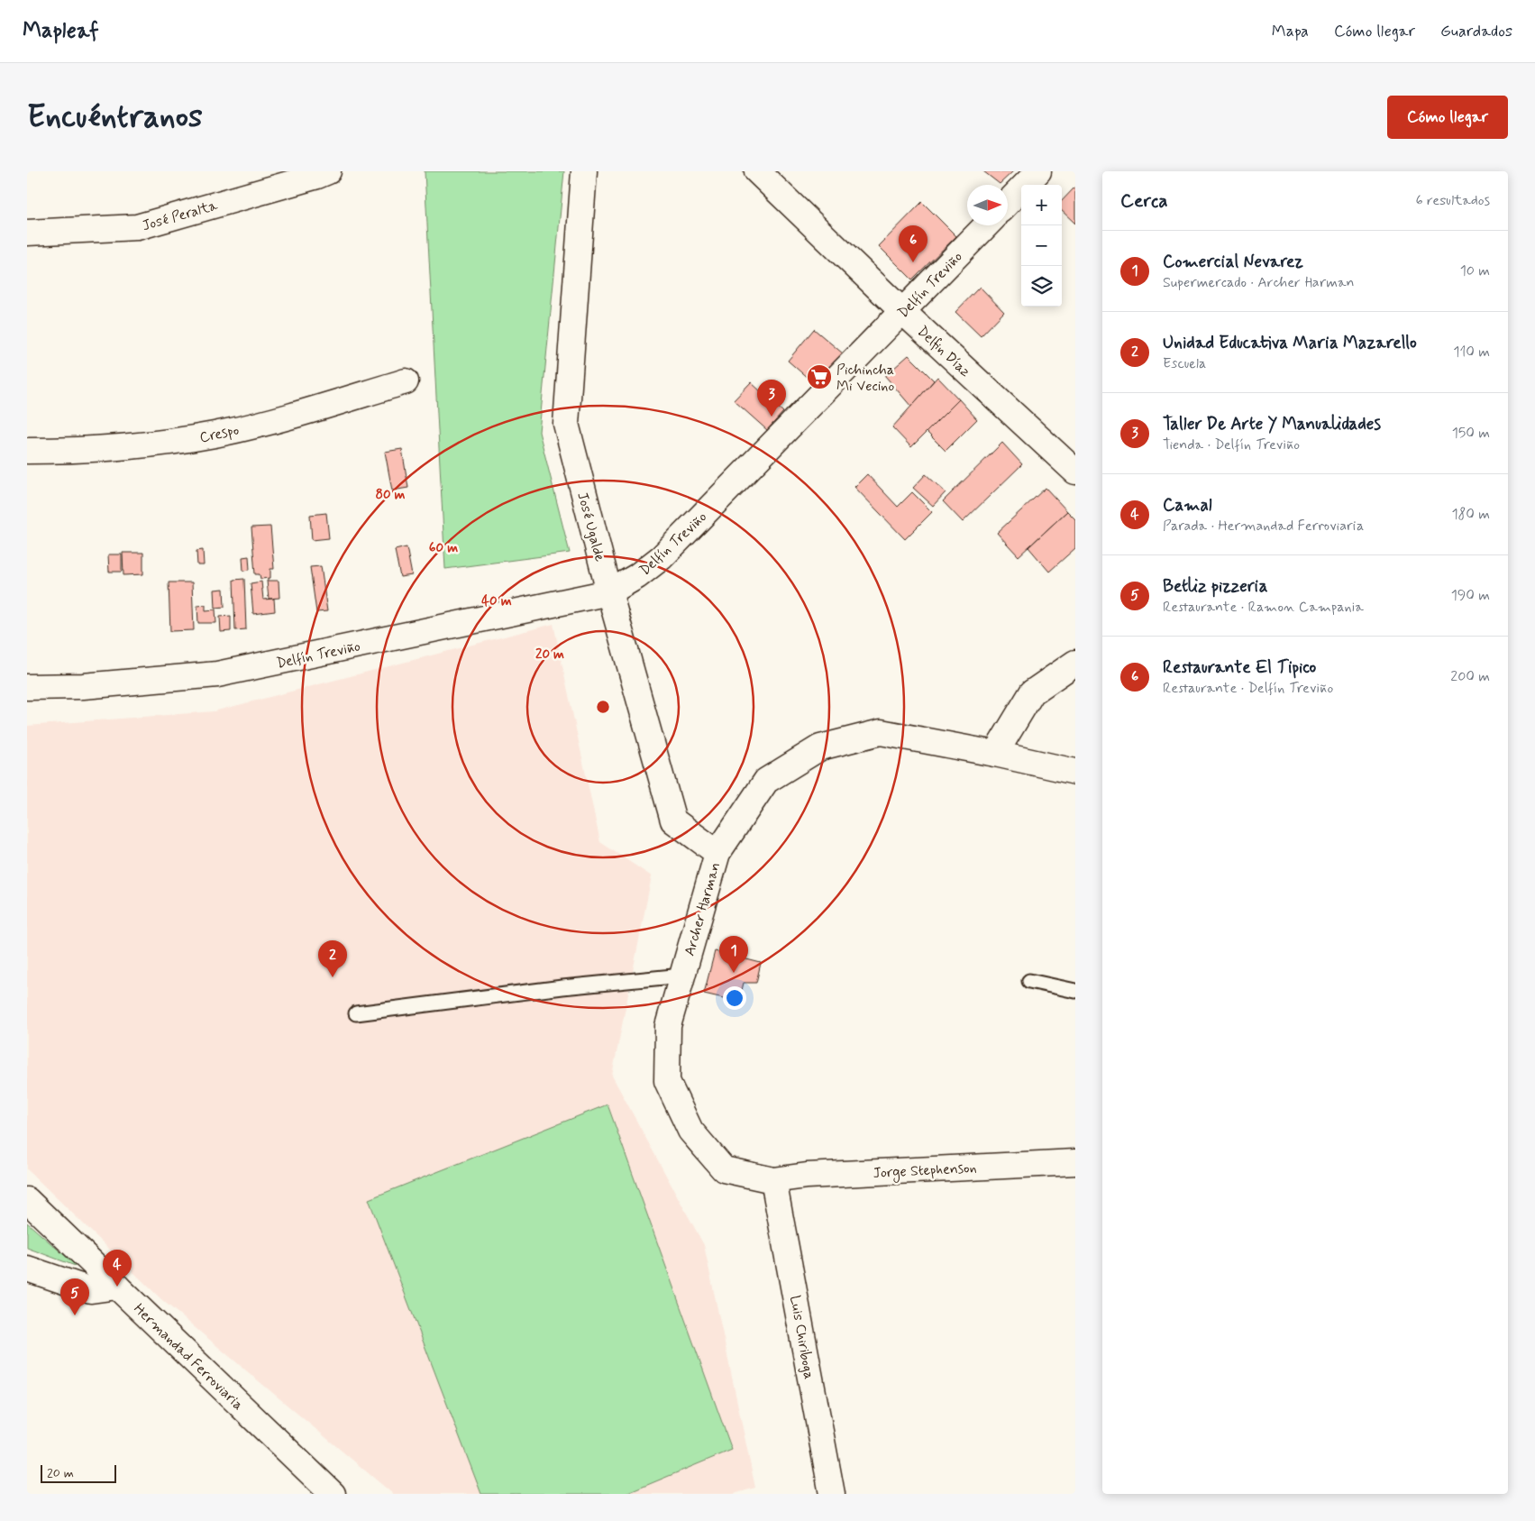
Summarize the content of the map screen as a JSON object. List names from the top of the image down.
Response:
{
  "streets": {
    "street": [
      "José Peralta",
      "Delfín Treviño",
      "Delfin Díaz",
      "Crespo",
      "José Ugalde",
      "Archer Harman",
      "Jorge Stephenson",
      "Luis Chiriboga",
      "Hermandad Ferroviaria"
    ]
  },
  "crossings": [
    ["Delfín Treviño", "Delfin Díaz"],
    ["Delfín Treviño", "José Ugalde"],
    ["José Ugalde", "Archer Harman"],
    ["Archer Harman", "Jorge Stephenson"],
    ["Archer Harman", "Luis Chiriboga"],
    ["Jorge Stephenson", "Luis Chiriboga"]
  ],
  "places": {
    "supermarket": ["Pichincha Mi Vecino"]
  },
  "scale_bar": "20 m",
  "north": "right",
  "page": {
    "header": "Mapleaf",
    "nav": ["Mapa", "Cómo llegar", "Guardados"],
    "buttons": "Cómo llegar",
    "title": "Encuéntranos",
    "heading": ["Cerca", "6 resultados"],
    "map_buttons": ["+", "−"],
    "pins": [
      "6",
      "3",
      "1",
      "2",
      "4",
      "5"
    ],
    "list": [
      {
        "mark": "1",
        "name": "Comercial Nevarez",
        "note": "Supermercado · Archer Harman",
        "value": "10 m"
      },
      {
        "mark": "2",
        "name": "Unidad Educativa Maria Mazarello",
        "note": "Escuela",
        "value": "110 m"
      },
      {
        "mark": "3",
        "name": "Taller De Arte Y Manualidades",
        "note": "Tienda · Delfín Treviño",
        "value": "150 m"
      },
      {
        "mark": "4",
        "name": "Camal",
        "note": "Parada · Hermandad Ferroviaria",
        "value": "180 m"
      },
      {
        "mark": "5",
        "name": "Betliz pizzeria",
        "note": "Restaurante · Ramon Campania",
        "value": "190 m"
      },
      {
        "mark": "6",
        "name": "Restaurante El Tipico",
        "note": "Restaurante · Delfín Treviño",
        "value": "200 m"
      }
    ],
    "scale": "20 m"
  },
  "rings": [
    "80 m",
    "60 m",
    "40 m",
    "20 m"
  ]
}
